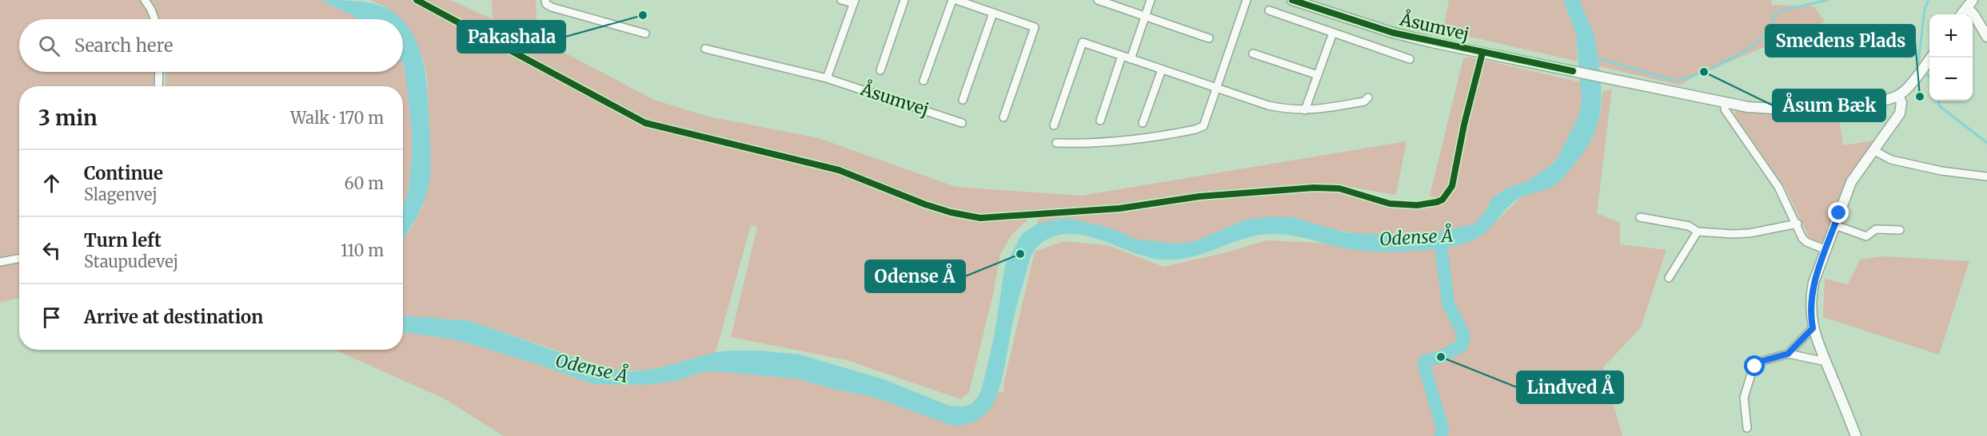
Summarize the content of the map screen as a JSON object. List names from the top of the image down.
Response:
{
  "streets": {
    "street": ["Åsumvej"]
  },
  "water": ["Odense Å"],
  "places": [
    "Pakashala",
    "Åsum Bæk",
    "Smedens Plads",
    "Odense Å",
    "Lindved Å"
  ],
  "page": {
    "map_buttons": ["+", "−"],
    "search": "Search here",
    "heading": ["3 min", "Walk · 170 m"],
    "list": [
      ["Continue", "Slagenvej", "60 m"],
      ["Turn left", "Staupudevej", "110 m"],
      "Arrive at destination"
    ]
  }
}
